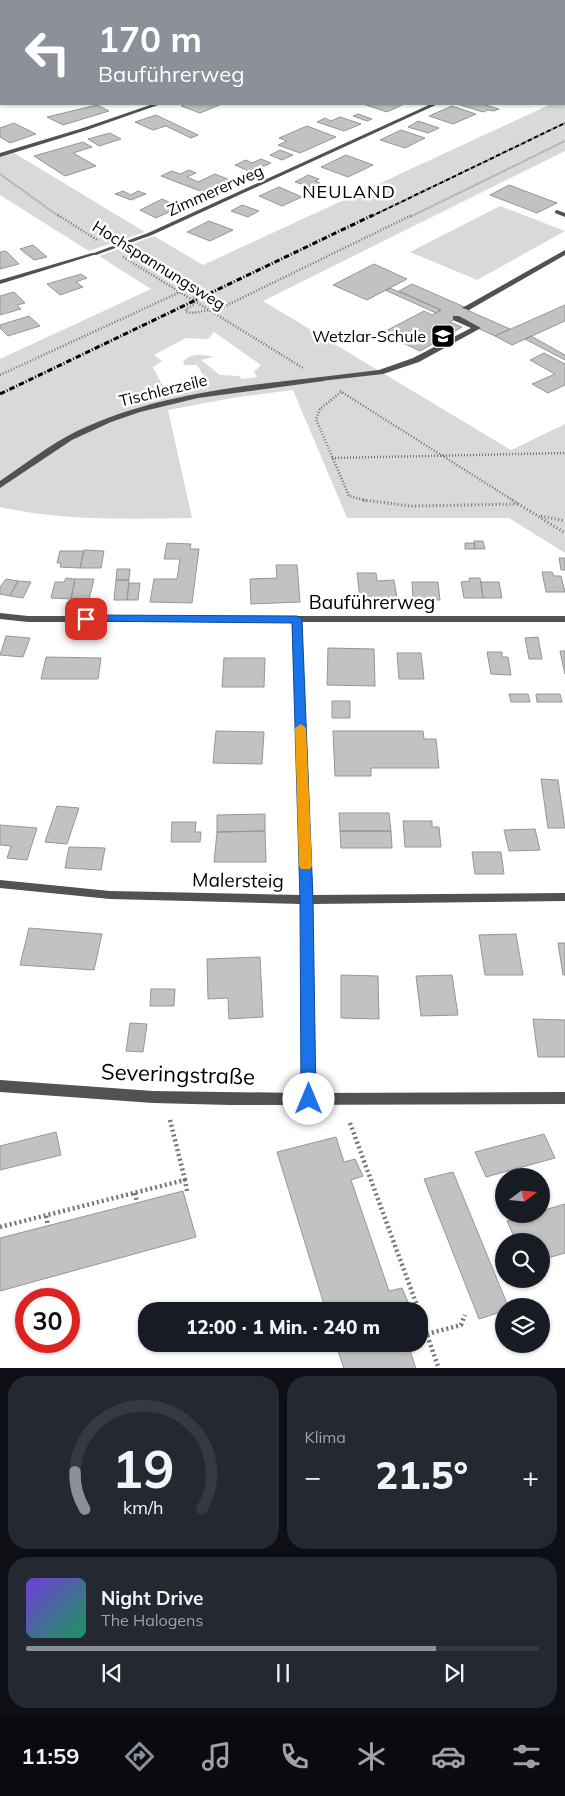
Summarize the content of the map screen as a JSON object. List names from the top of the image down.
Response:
{
  "streets": {
    "street": [
      "Zimmererweg",
      "Tischlerzeile",
      "Bauführerweg",
      "Malersteig",
      "Severingstraße"
    ],
    "path": ["Hochspannungsweg"]
  },
  "crossings": [
    ["Zimmererweg", "Hochspannungsweg"]
  ],
  "districts": ["NEULAND"],
  "places": {
    "school or university": ["Wetzlar-Schule"]
  },
  "north": "right",
  "page": {
    "turn": ["170 m", "Bauführerweg"],
    "limit": "30",
    "trip": "12:00 · 1 Min. · 240 m",
    "tile": "Klima",
    "heat": ["−", "21.5°", "+"],
    "song": ["Night Drive", "The Halogens"],
    "tabs": "11:59",
    "gauge": ["19", "km/h"]
  }
}
